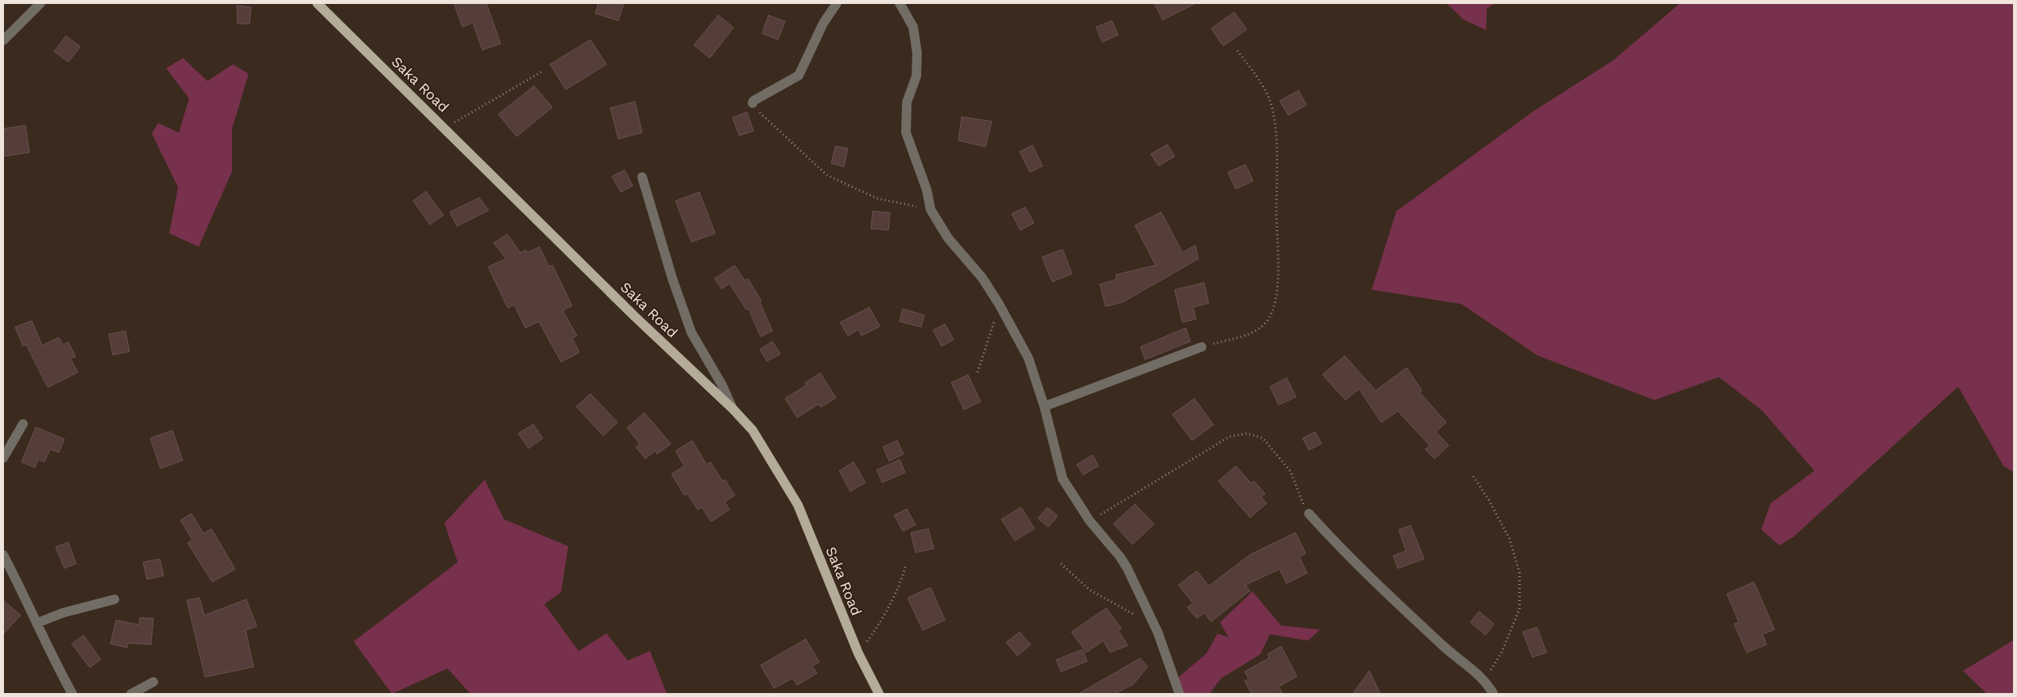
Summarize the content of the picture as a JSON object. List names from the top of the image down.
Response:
{
  "streets": {
    "main road": ["Saka Road"]
  }
}
